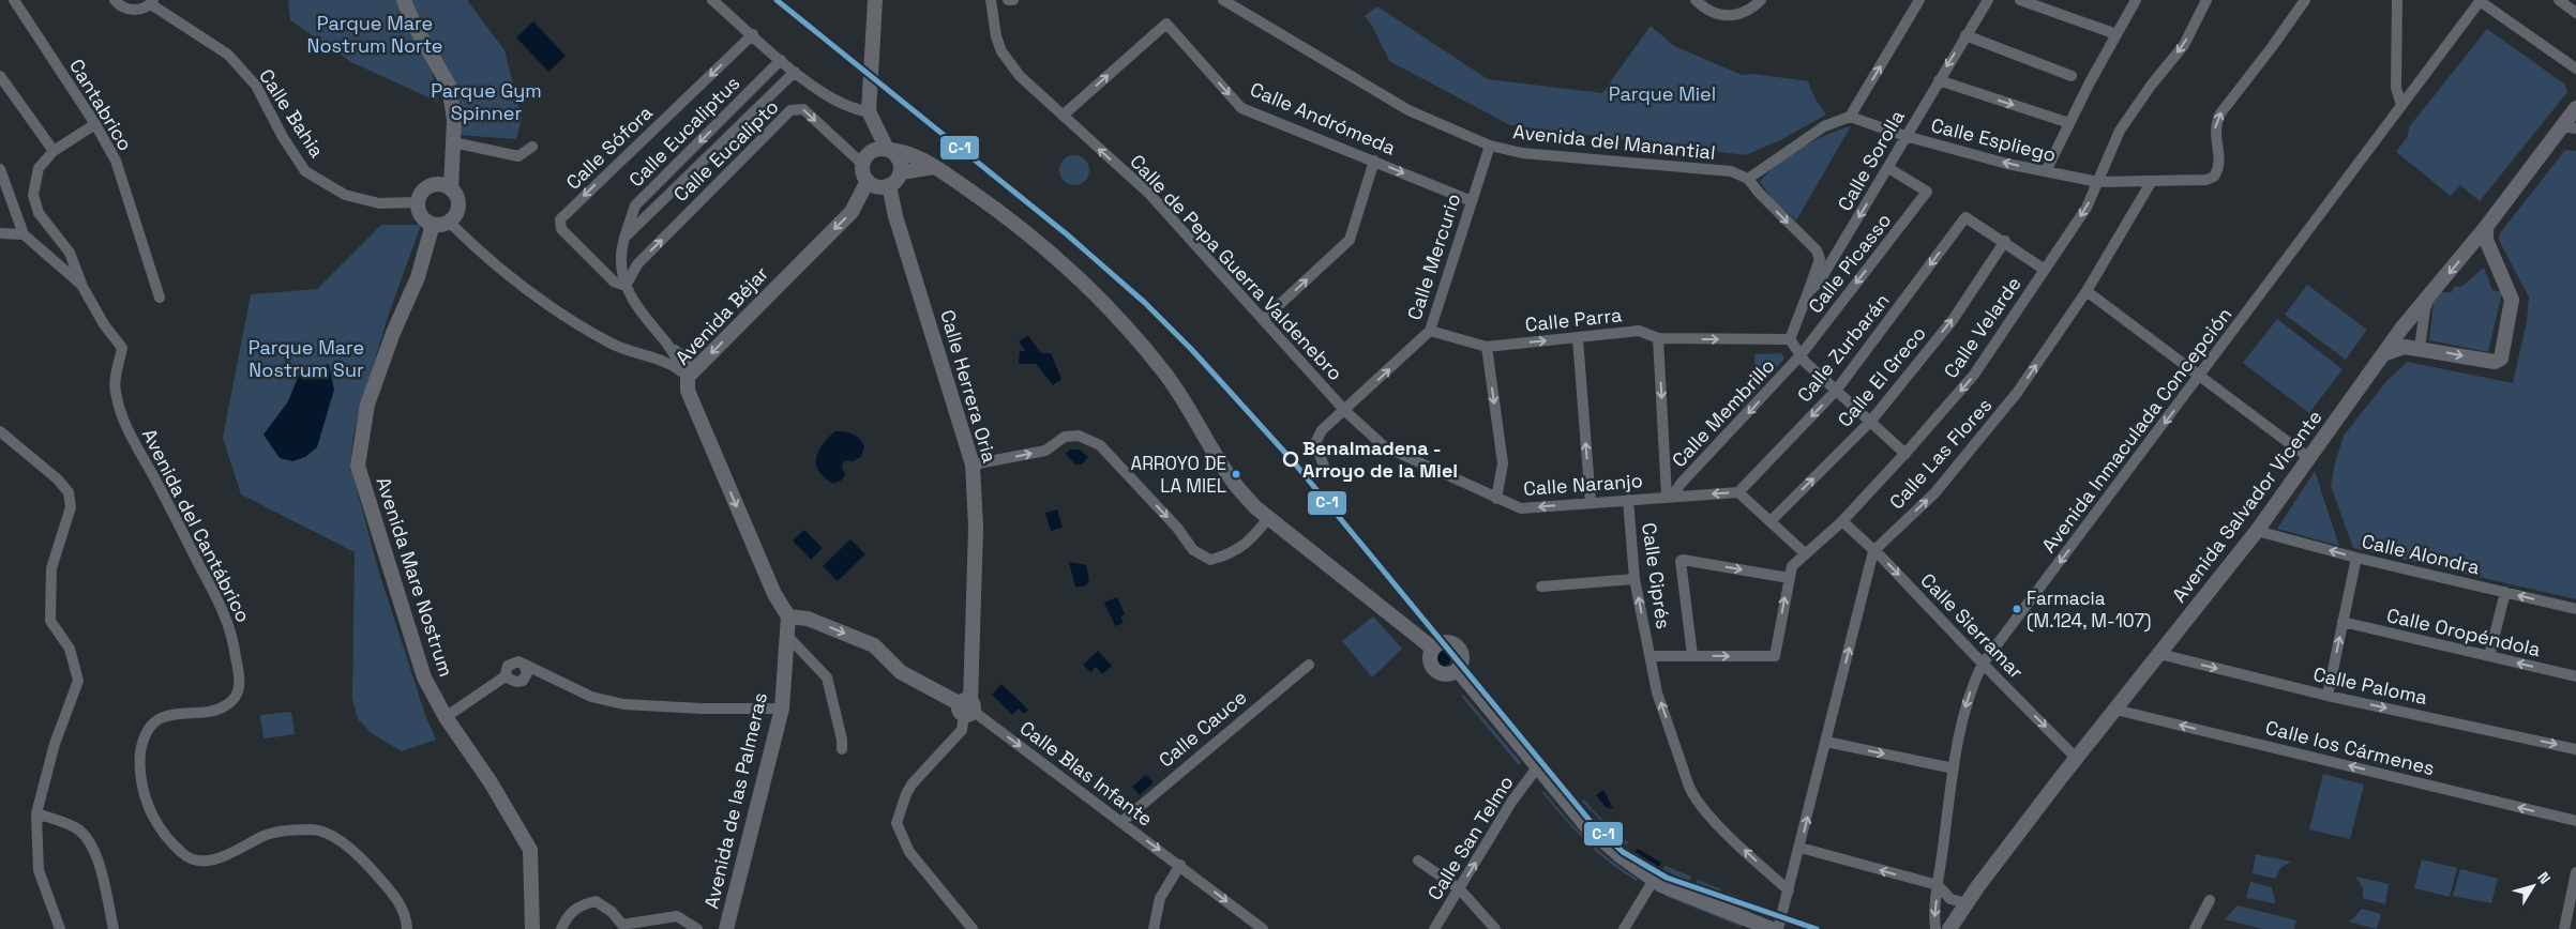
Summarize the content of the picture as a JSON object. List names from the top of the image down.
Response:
{
  "streets": {
    "street": [
      "Cantabrico",
      "Calle Bahia",
      "Calle Andrómeda",
      "Calle Eucaliptus",
      "Calle Espliego",
      "Avenida del Manantial",
      "Calle Sófora",
      "Calle Eucalipto",
      "Calle Sorolla",
      "Calle Mercurio",
      "Calle Picasso",
      "Calle de Pepa Guerra Valdenebro",
      "Avenida Béjar",
      "Calle Parra",
      "Calle Velarde",
      "Calle Zurbarán",
      "Calle El Greco",
      "Calle Herrera Oria",
      "Calle Membrillo",
      "Avenida Inmaculada Concepción",
      "Calle Las Flores",
      "Calle Naranjo",
      "Avenida Salvador Vicente",
      "Avenida del Cantábrico",
      "Calle Alondra",
      "Calle Ciprés",
      "Avenida Mare Nostrum",
      "Calle Sierramar",
      "Calle Oropéndola",
      "Calle Paloma",
      "Calle Cauce",
      "Calle los Cármenes",
      "Calle Blas Infante",
      "Avenida de las Palmeras",
      "Calle San Telmo"
    ]
  },
  "crossings": [
    ["Cantabrico", "Avenida del Cantábrico"],
    ["Calle Bahia", "Avenida Mare Nostrum"],
    ["Calle Andrómeda", "Calle Mercurio"],
    ["Calle Andrómeda", "Calle de Pepa Guerra Valdenebro"],
    ["Calle Eucaliptus", "Calle Eucalipto"],
    ["Calle Espliego", "Calle Sorolla"],
    ["Calle Espliego", "Calle Velarde"],
    ["Calle Espliego", "Calle Las Flores"],
    ["Avenida del Manantial", "Calle Mercurio"],
    ["Calle Sófora", "Calle Eucalipto"],
    ["Calle Eucalipto", "Avenida Béjar"],
    ["Calle Eucalipto", "Calle Herrera Oria"],
    ["Calle Sorolla", "Calle Picasso"],
    ["Calle Sorolla", "Calle Parra"],
    ["Calle Mercurio", "Calle de Pepa Guerra Valdenebro"],
    ["Calle Picasso", "Calle Membrillo"],
    ["Calle de Pepa Guerra Valdenebro", "Calle Naranjo"],
    ["Avenida Béjar", "Calle Herrera Oria"],
    ["Avenida Béjar", "Avenida de las Palmeras"],
    ["Calle Velarde", "Calle Sierramar"],
    ["Calle Zurbarán", "Calle El Greco"],
    ["Calle Zurbarán", "Calle Naranjo"],
    ["Calle Herrera Oria", "Calle Blas Infante"],
    ["Calle Membrillo", "Calle Naranjo"],
    ["Avenida Inmaculada Concepción", "Calle Sierramar"],
    ["Calle Las Flores", "Calle Sierramar"],
    ["Calle Naranjo", "Calle Ciprés"],
    ["Avenida Salvador Vicente", "Calle Alondra"],
    ["Avenida Salvador Vicente", "Calle Sierramar"],
    ["Avenida Salvador Vicente", "Calle Paloma"],
    ["Avenida Salvador Vicente", "Calle los Cármenes"],
    ["Calle Cauce", "Calle Blas Infante"]
  ],
  "one_way": [
    "Calle Andrómeda",
    "Calle Eucaliptus",
    "Calle Sorolla",
    "Calle Picasso",
    "Calle de Pepa Guerra Valdenebro",
    "Avenida Béjar",
    "Calle Parra",
    "Calle Zurbarán",
    "Calle El Greco",
    "Calle Membrillo",
    "Avenida Inmaculada Concepción",
    "Calle Las Flores",
    "Calle Alondra",
    "Calle Ciprés",
    "Calle Sierramar",
    "Calle Oropéndola",
    "Calle Paloma",
    "Calle los Cármenes",
    "Calle Blas Infante",
    "Calle San Telmo"
  ],
  "parks": [
    "Parque Mare Nostrum Norte",
    "Parque Gym Spinner",
    "Parque Miel",
    "Parque Mare Nostrum Sur"
  ],
  "places": ["Benalmadena - Arroyo de la Miel", "ARROYO DE LA MIEL", "Farmacia (M.124, M-107)"],
  "lines": ["transit line C-1"],
  "north": "top right"
}
